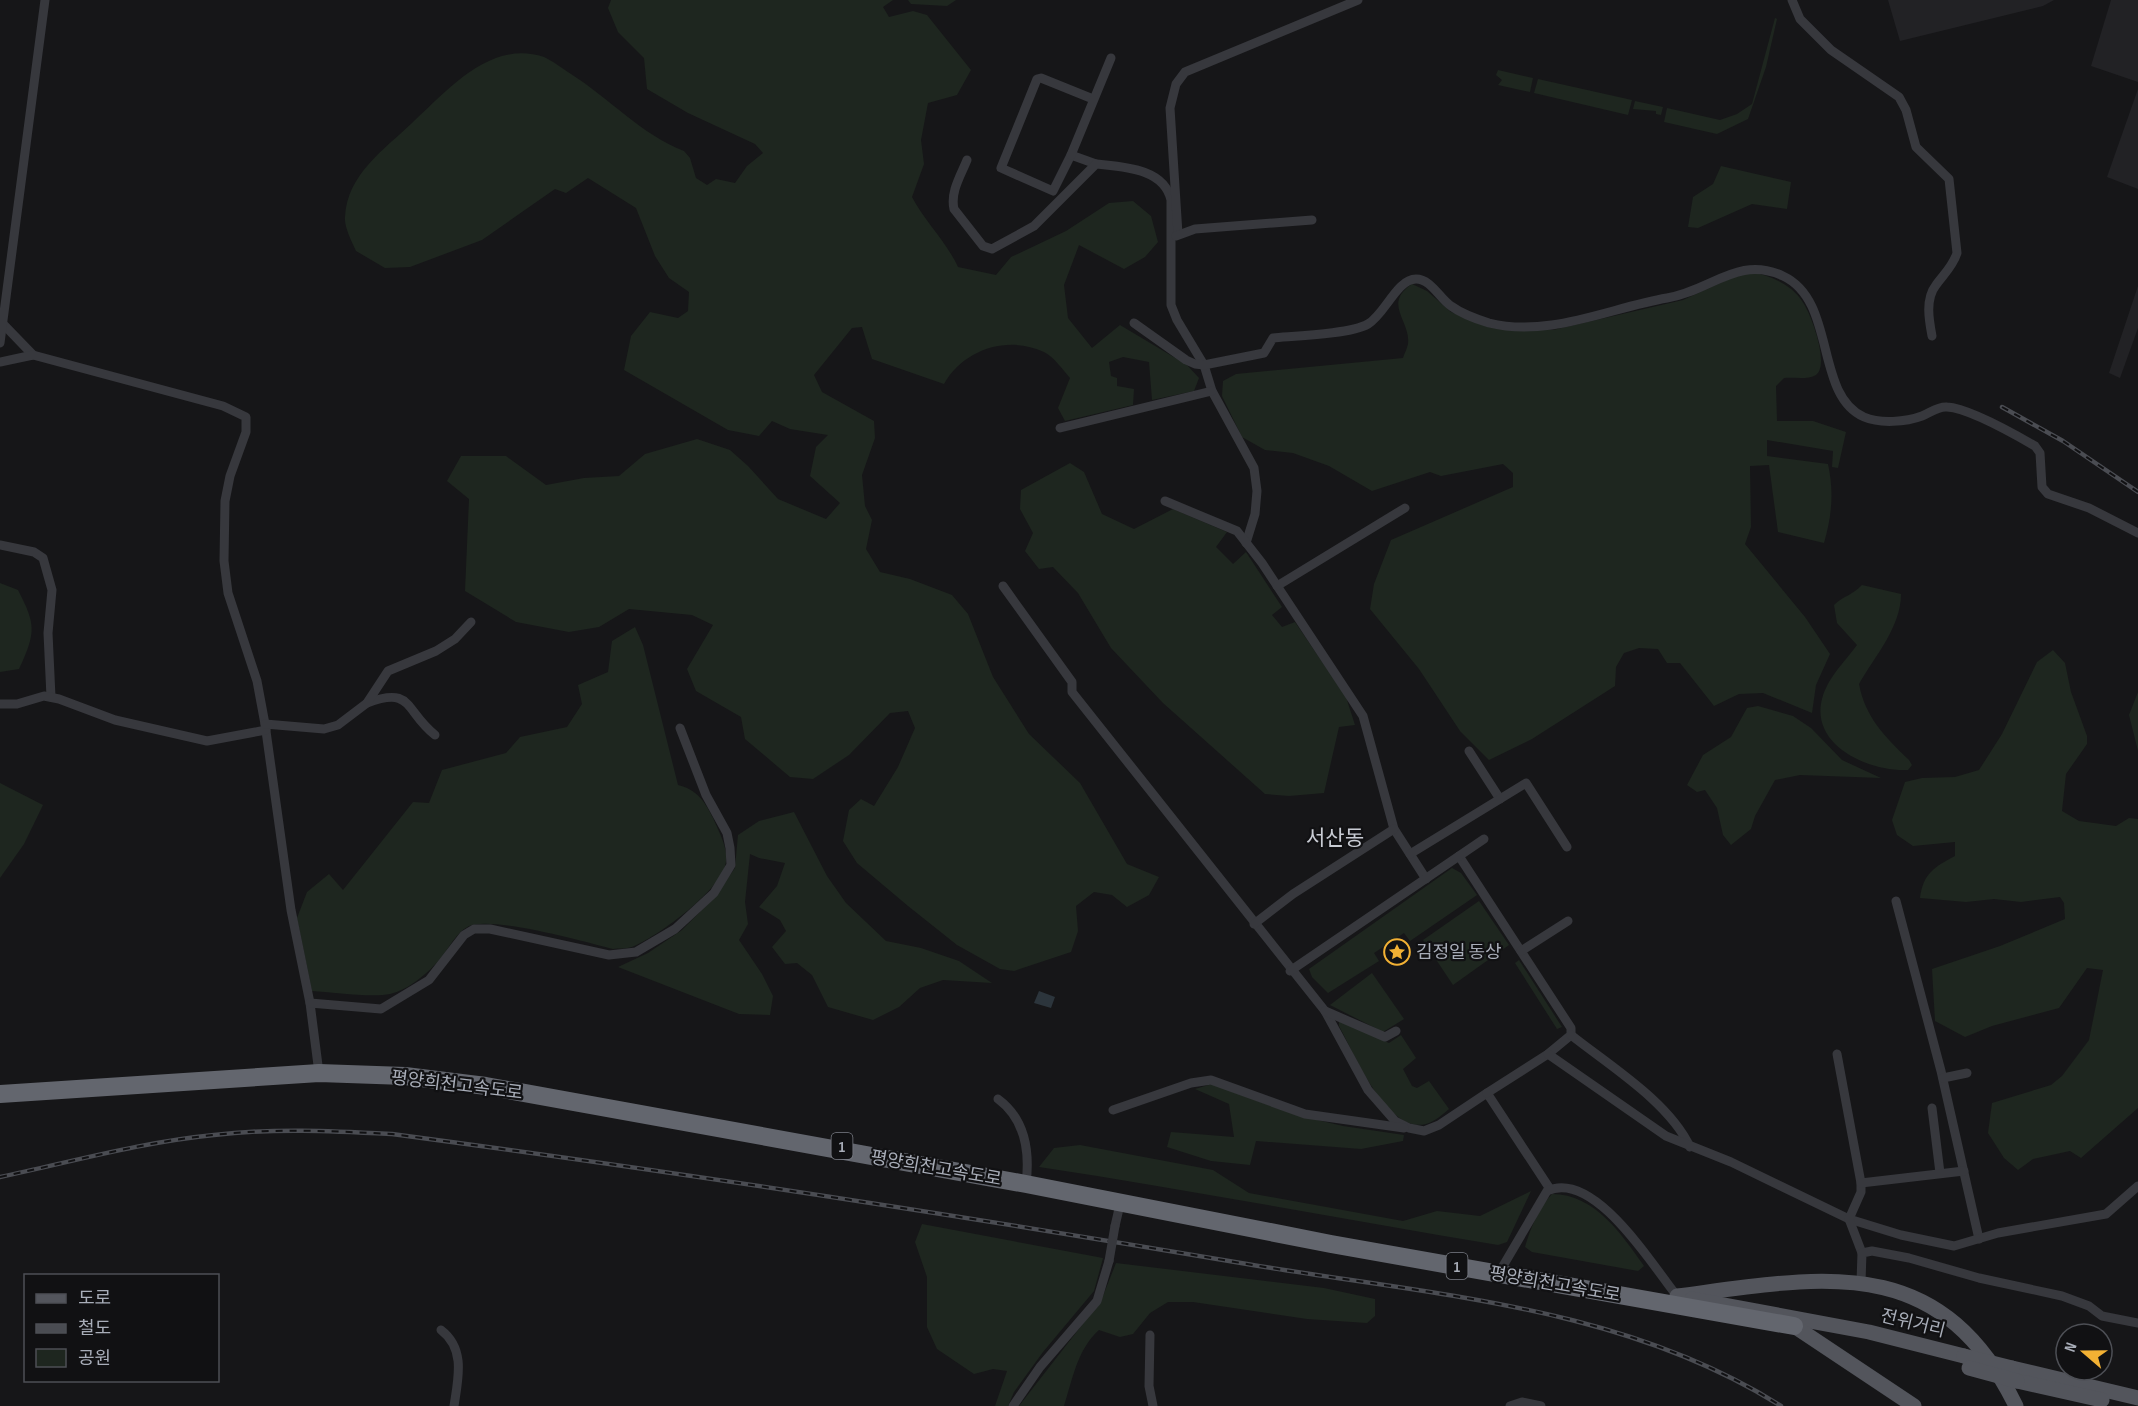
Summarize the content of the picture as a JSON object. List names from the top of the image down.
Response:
{
  "streets": {
    "highway": ["평양희천고속도로", "1"],
    "main road": ["전위거리"]
  },
  "crossings": [
    ["평양희천고속도로", "전위거리"]
  ],
  "districts": ["서산동"],
  "places": {
    "place": ["김정일 동상"]
  },
  "legend": ["도로", "철도", "공원"],
  "north": "left"
}
